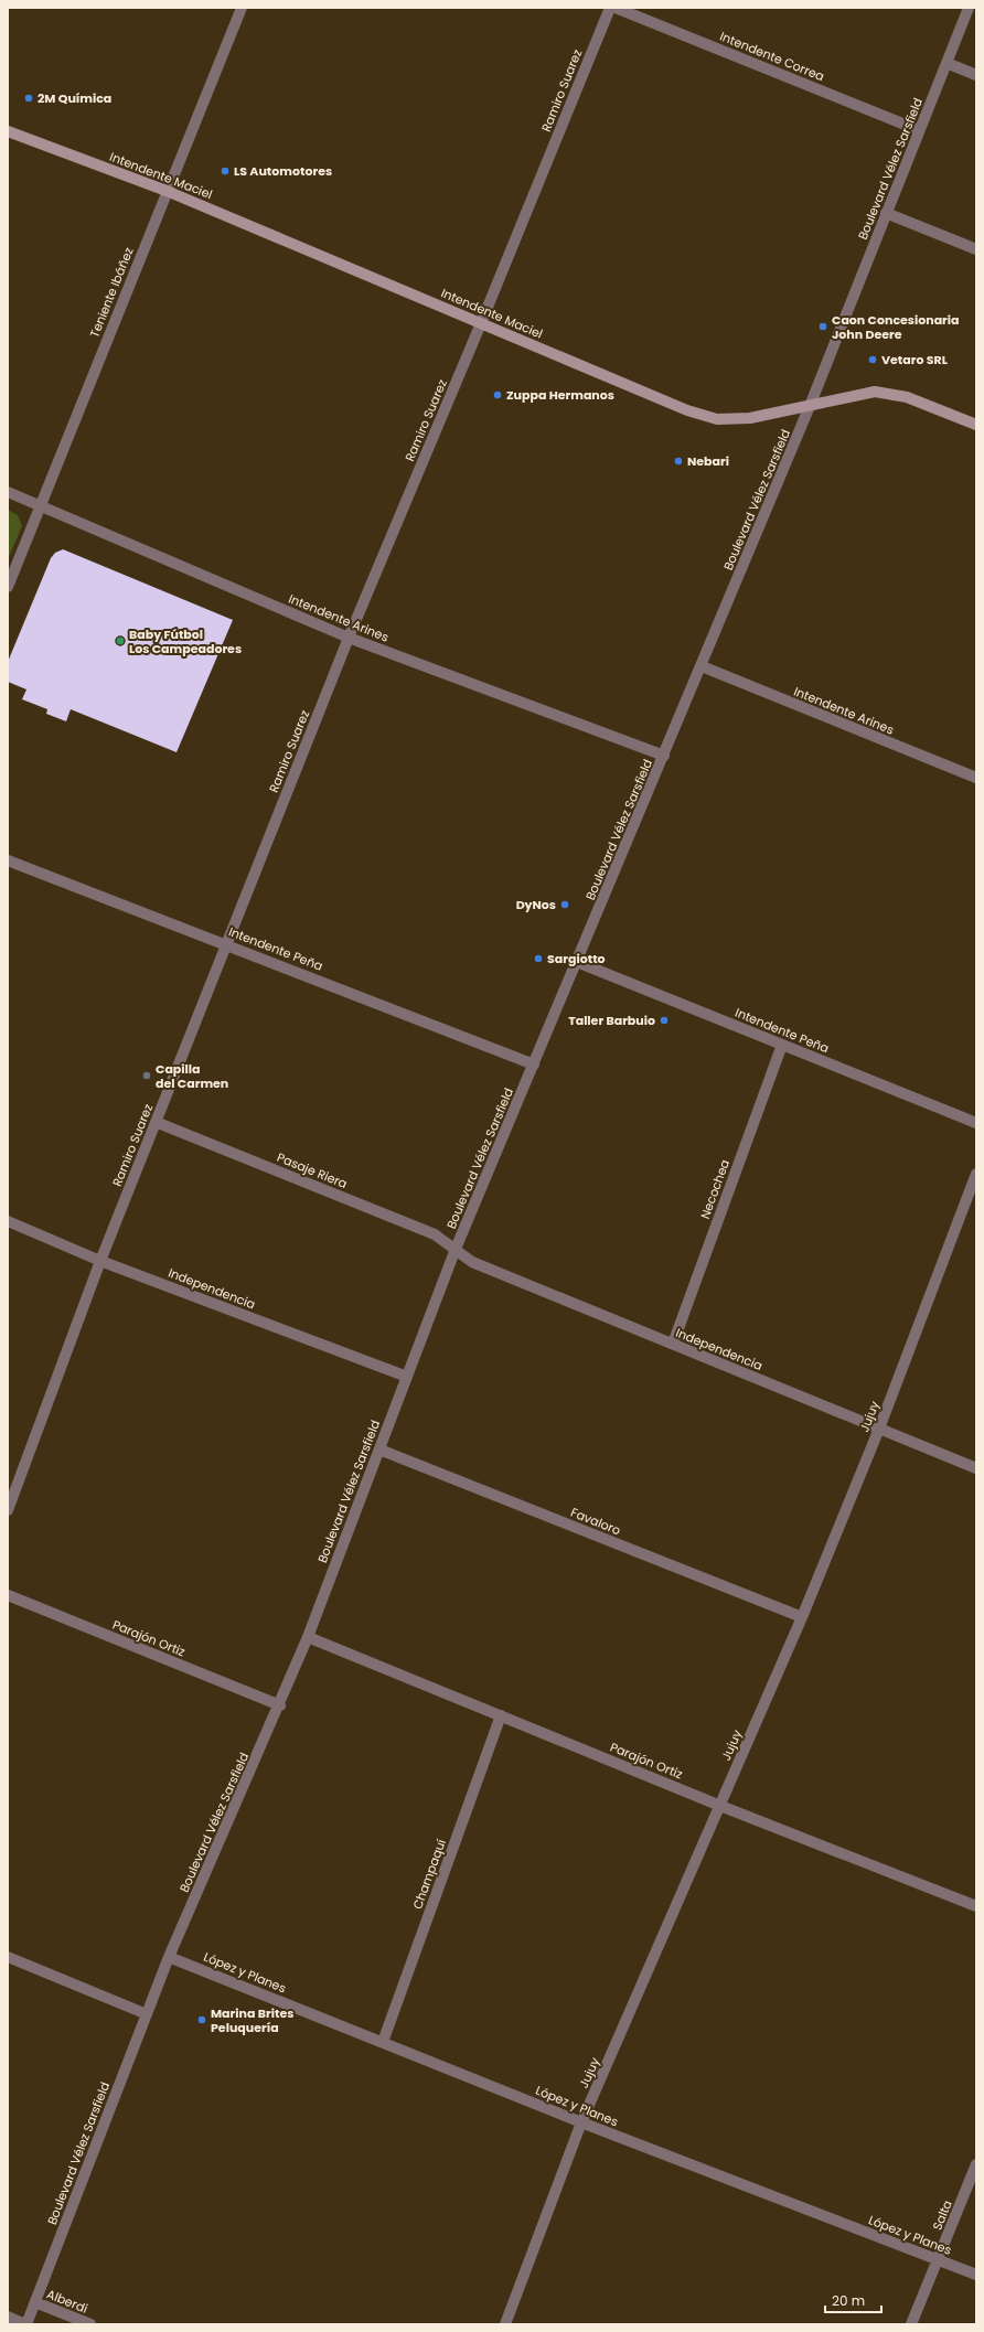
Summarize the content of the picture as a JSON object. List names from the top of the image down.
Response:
{
  "streets": {
    "main road": ["Intendente Maciel"],
    "street": [
      "Intendente Correa",
      "Ramiro Suarez",
      "Boulevard Vélez Sarsfield",
      "Teniente Ibáñez",
      "Intendente Arines",
      "Intendente Peña",
      "Pasaje Riera",
      "Necochea",
      "Independencia",
      "Jujuy",
      "Favaloro",
      "Parajón Ortiz",
      "Champaquí",
      "López y Planes",
      "Salta",
      "Alberdi"
    ]
  },
  "crossings": [
    ["Intendente Correa", "Boulevard Vélez Sarsfield"],
    ["Ramiro Suarez", "Intendente Maciel"],
    ["Ramiro Suarez", "Intendente Arines"],
    ["Ramiro Suarez", "Intendente Peña"],
    ["Ramiro Suarez", "Pasaje Riera"],
    ["Ramiro Suarez", "Independencia"],
    ["Boulevard Vélez Sarsfield", "Intendente Maciel"],
    ["Boulevard Vélez Sarsfield", "Intendente Arines"],
    ["Boulevard Vélez Sarsfield", "Intendente Peña"],
    ["Boulevard Vélez Sarsfield", "Pasaje Riera"],
    ["Boulevard Vélez Sarsfield", "Independencia"],
    ["Boulevard Vélez Sarsfield", "Favaloro"],
    ["Boulevard Vélez Sarsfield", "Parajón Ortiz"],
    ["Boulevard Vélez Sarsfield", "López y Planes"],
    ["Boulevard Vélez Sarsfield", "Alberdi"],
    ["Intendente Maciel", "Teniente Ibáñez"],
    ["Teniente Ibáñez", "Intendente Arines"],
    ["Intendente Peña", "Necochea"],
    ["Pasaje Riera", "Independencia"],
    ["Necochea", "Independencia"],
    ["Independencia", "Jujuy"],
    ["Jujuy", "Favaloro"],
    ["Jujuy", "Parajón Ortiz"],
    ["Jujuy", "López y Planes"],
    ["Parajón Ortiz", "Champaquí"],
    ["Champaquí", "López y Planes"],
    ["López y Planes", "Salta"]
  ],
  "places": [
    "2M Química",
    "LS Automotores",
    "Caon Concesionaria John Deere",
    "Vetaro SRL",
    "Zuppa Hermanos",
    "Nebari",
    "Baby Fútbol Los Campeadores",
    "DyNos",
    "Sargiotto",
    "Taller Barbuio",
    "Capilla del Carmen",
    "Marina Brites Peluquería"
  ],
  "scale_bar": "20 m"
}
